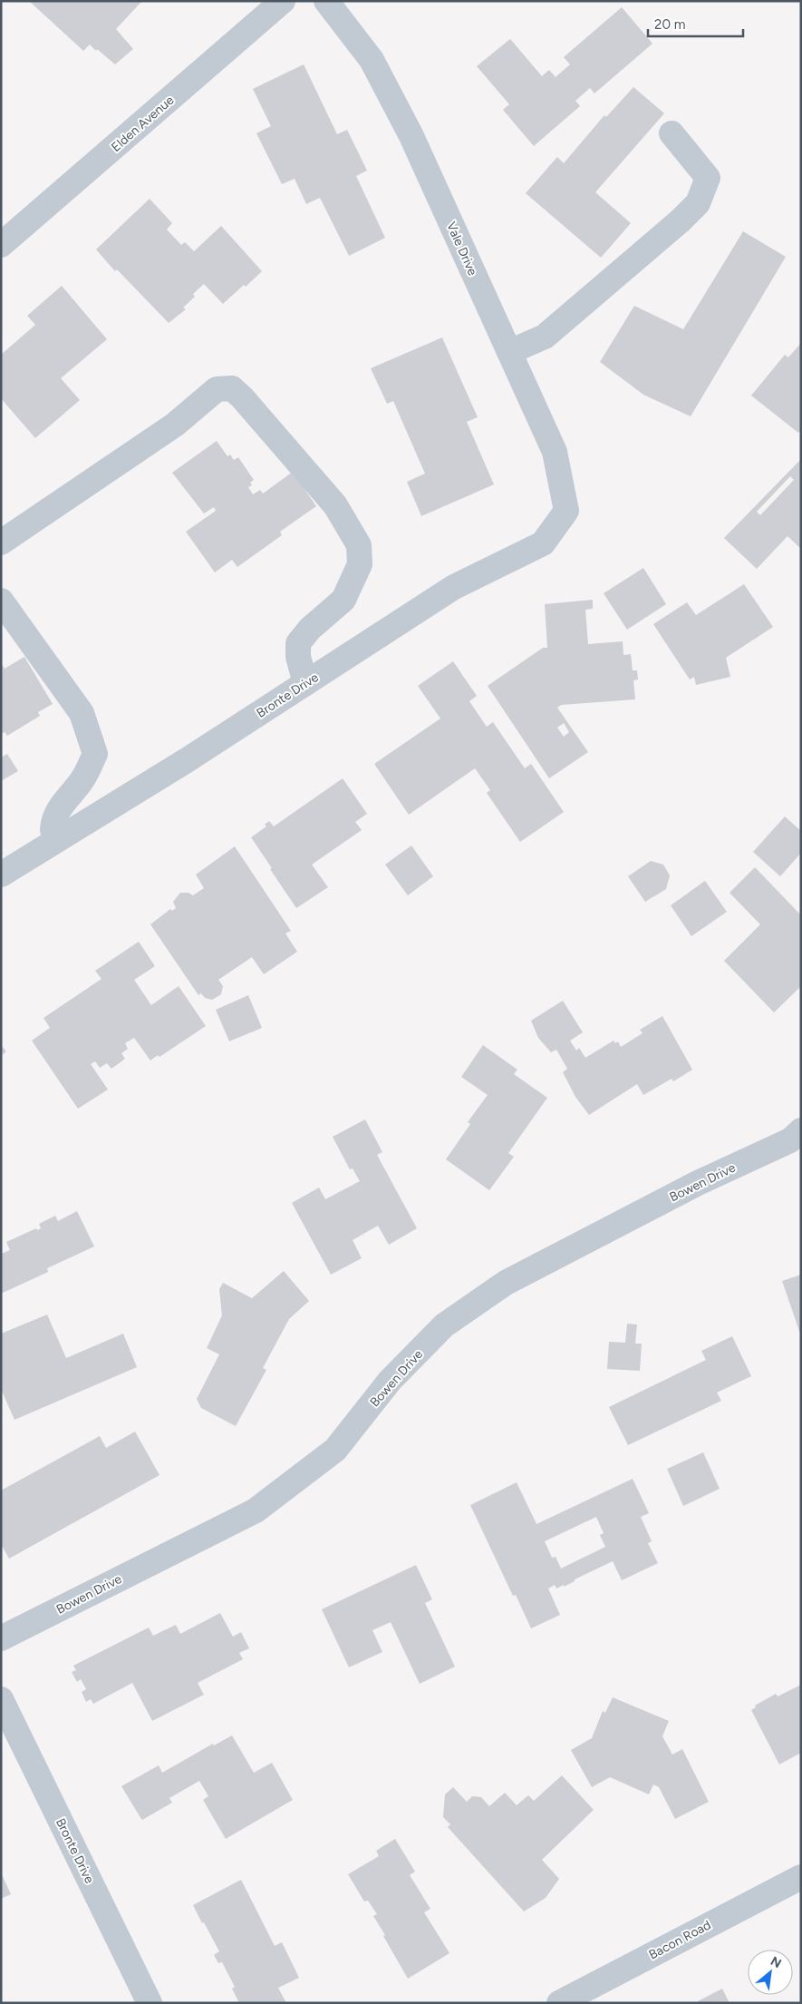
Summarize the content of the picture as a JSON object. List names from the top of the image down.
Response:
{
  "streets": {
    "street": [
      "Elden Avenue",
      "Vale Drive",
      "Bronte Drive",
      "Bowen Drive",
      "Bacon Road"
    ]
  },
  "crossings": [
    ["Vale Drive", "Bronte Drive"]
  ],
  "scale_bar": "20 m",
  "north": "top right"
}
